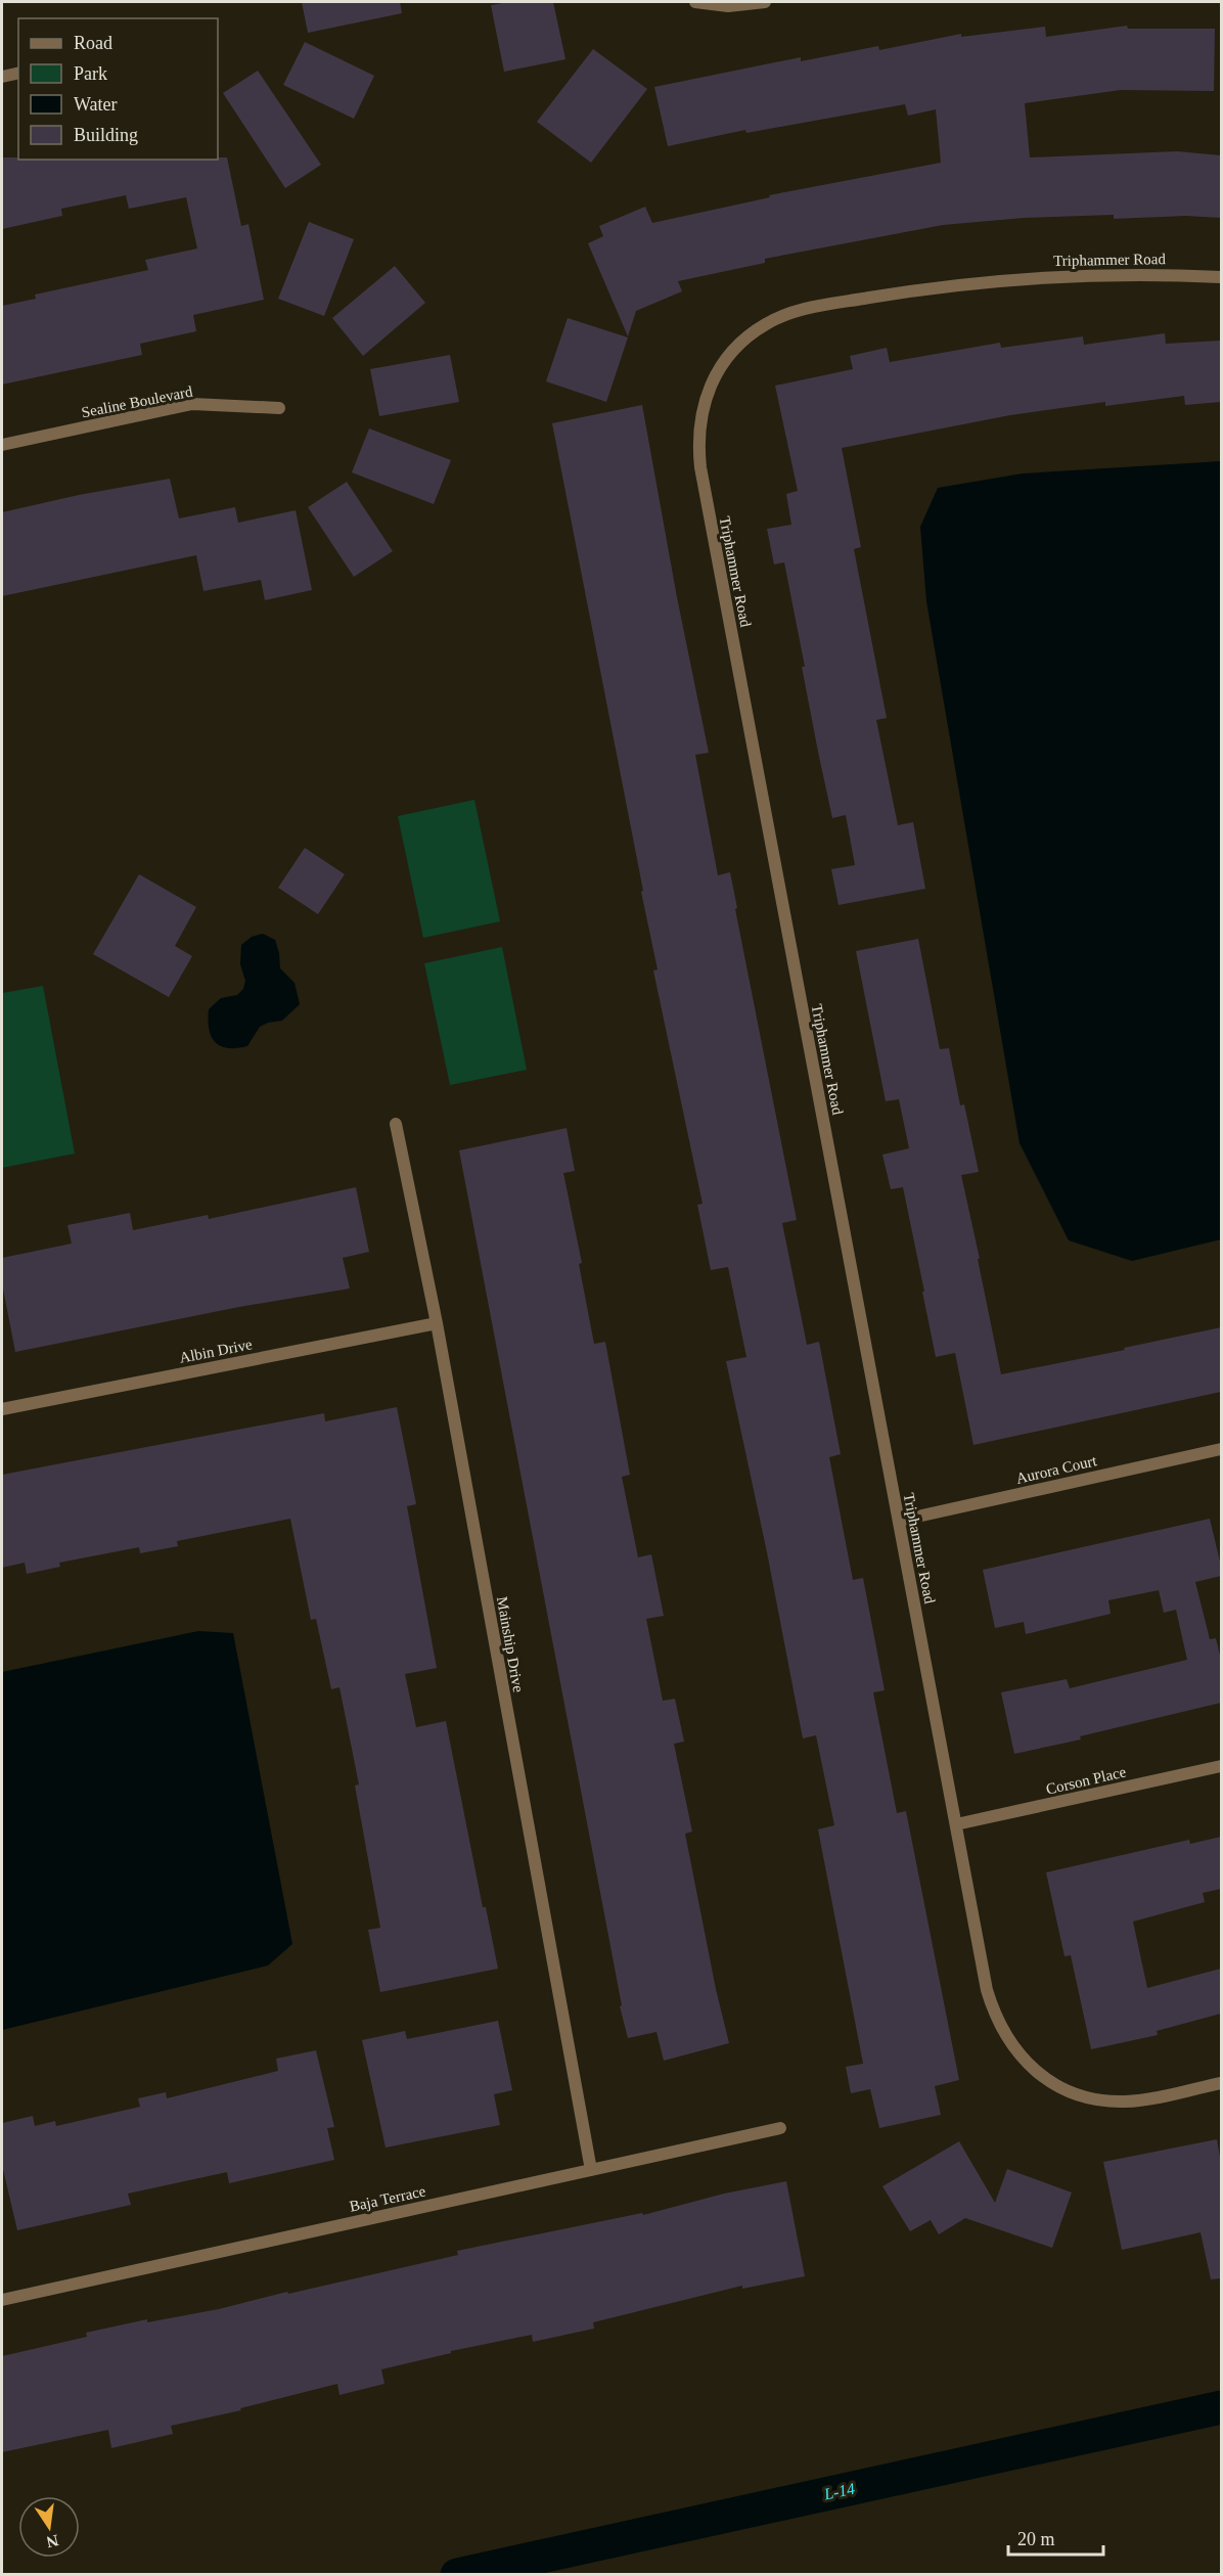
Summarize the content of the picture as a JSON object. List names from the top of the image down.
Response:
{
  "streets": {
    "street": [
      "Triphammer Road",
      "Sealine Boulevard",
      "Albin Drive",
      "Aurora Court",
      "Mainship Drive",
      "Corson Place",
      "Baja Terrace"
    ]
  },
  "crossings": [
    ["Triphammer Road", "Aurora Court"],
    ["Triphammer Road", "Corson Place"],
    ["Albin Drive", "Mainship Drive"],
    ["Mainship Drive", "Baja Terrace"]
  ],
  "water": ["L-14"],
  "legend": [
    "Road",
    "Park",
    "Water",
    "Building"
  ],
  "scale_bar": "20 m",
  "north": "bottom"
}
